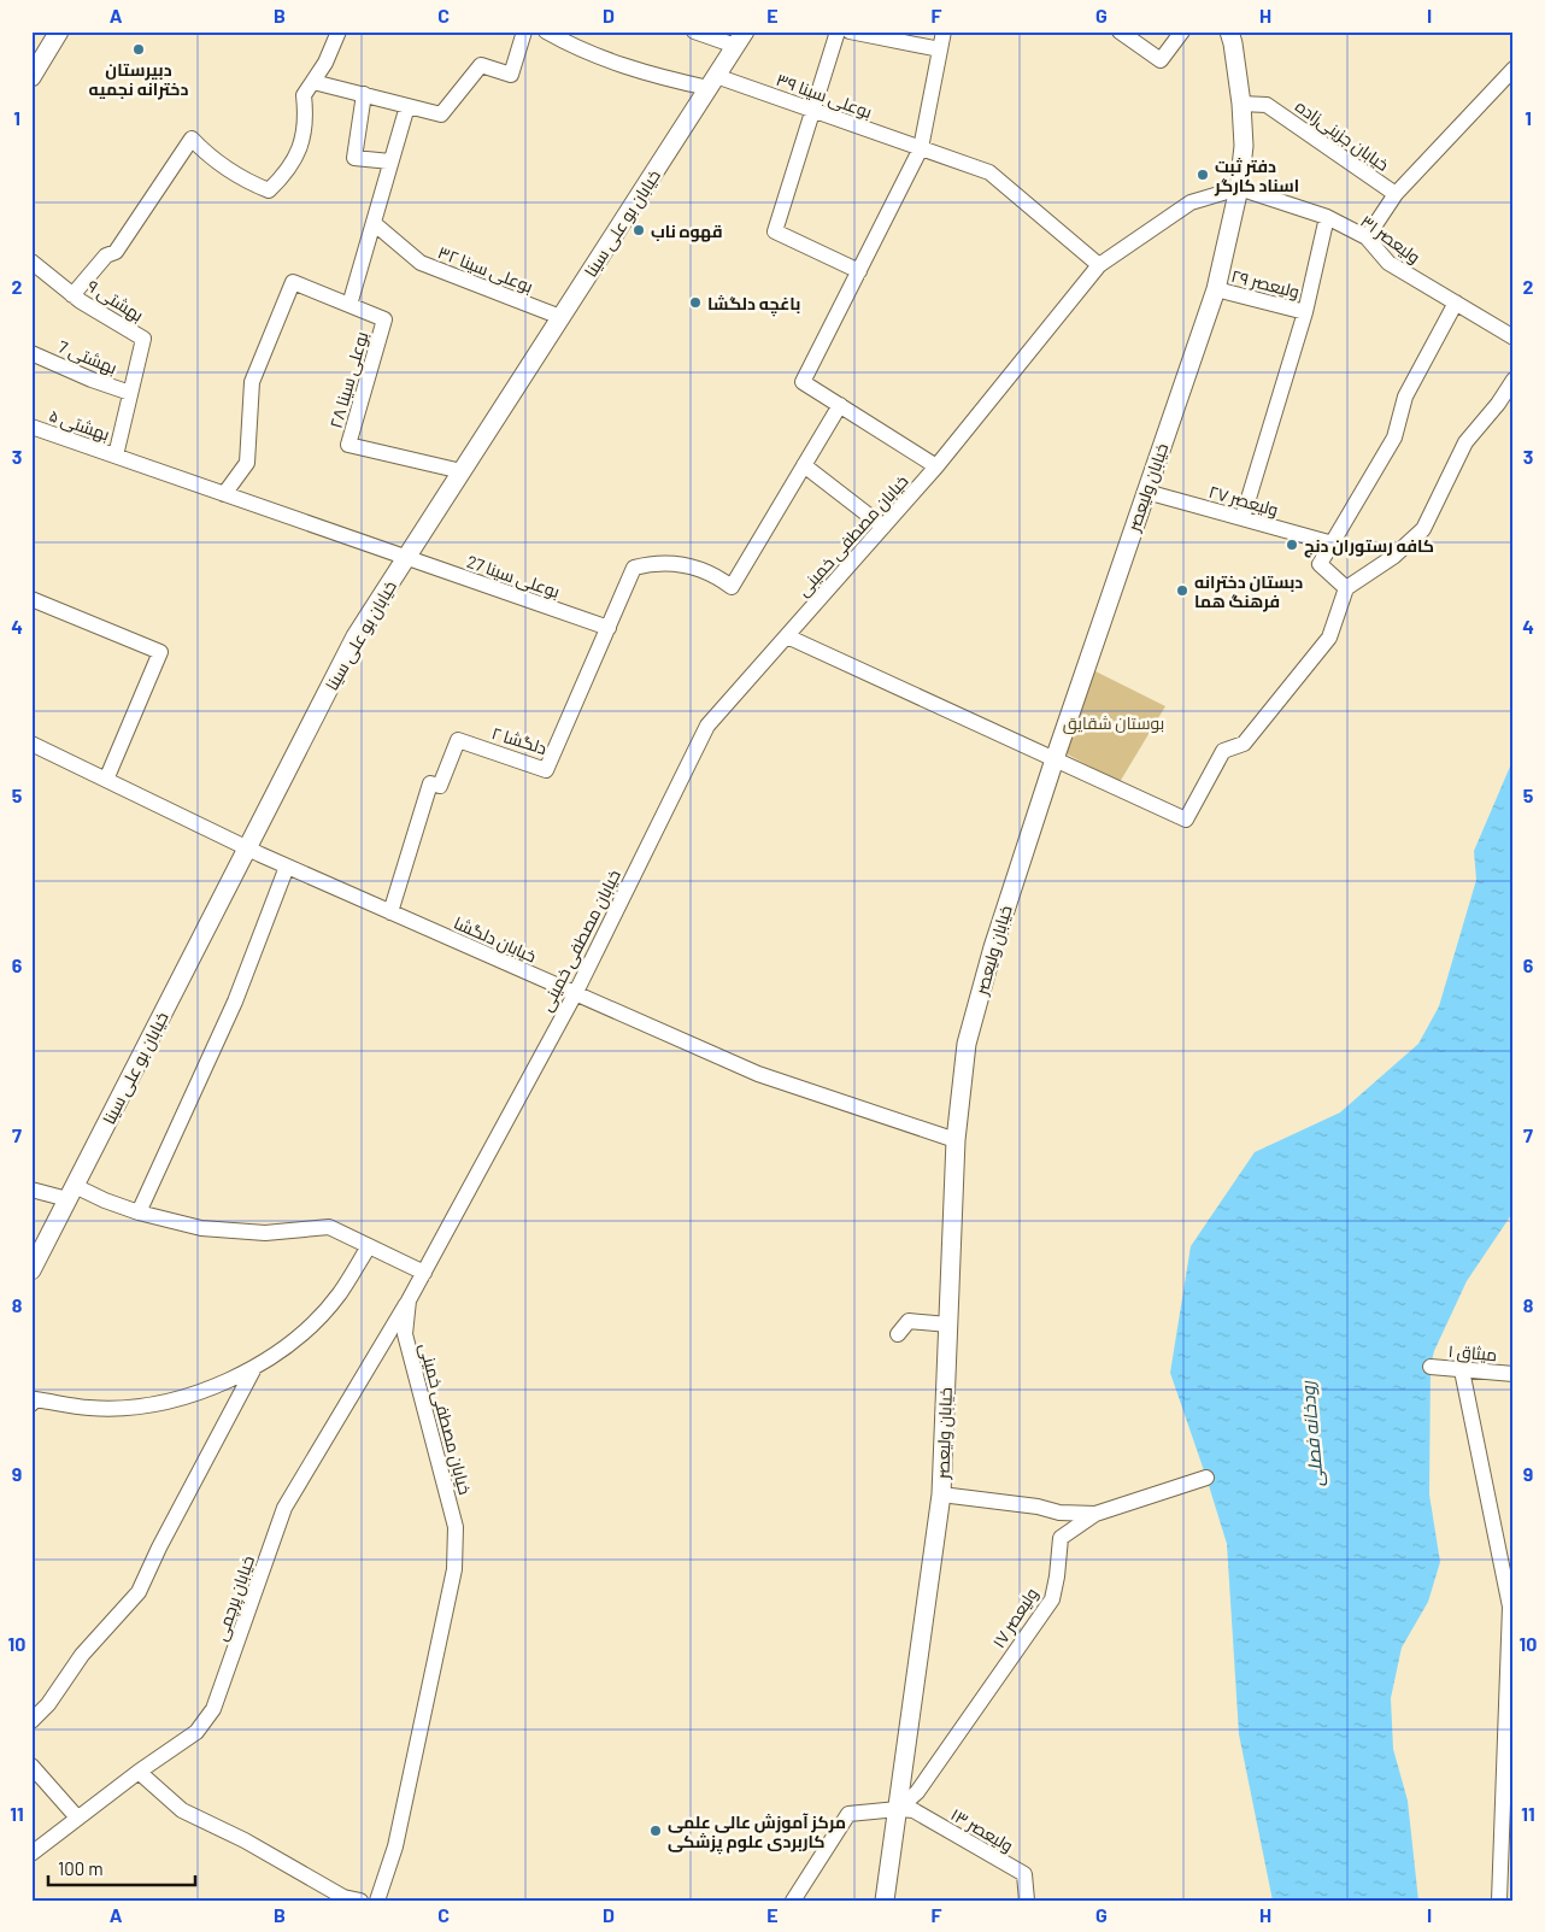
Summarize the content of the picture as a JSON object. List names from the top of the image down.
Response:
{
  "streets": {
    "main road": ["خیابان بو علی سینا", "خیابان ولیعصر"],
    "street": [
      "بوعلی سینا ۳۹",
      "خیابان جزینی‌زاده",
      "ولیعصر ۳۱",
      "بوعلی سینا ۳۲",
      "ولیعصر ۲۹",
      "بهشتی ۹",
      "بهشتی 7",
      "بوعلی سینا ۲۸",
      "بهشتی ۵",
      "ولیعصر ۲۷",
      "خیابان مصطفی خمینی",
      "بوعلی سینا 27",
      "دلگشا ۲",
      "خیابان دلگشا",
      "میثاق ۱",
      "خیابان پرچمی",
      "ولیعصر ۱۷",
      "ولیعصر ۱۳"
    ]
  },
  "crossings": [
    ["بوعلی سینا ۳۹", "خیابان بو علی سینا"],
    ["بوعلی سینا ۳۹", "خیابان مصطفی خمینی"],
    ["خیابان جزینی‌زاده", "خیابان ولیعصر"],
    ["خیابان بو علی سینا", "بوعلی سینا ۳۲"],
    ["خیابان بو علی سینا", "بوعلی سینا ۲۸"],
    ["خیابان بو علی سینا", "بوعلی سینا 27"],
    ["خیابان بو علی سینا", "خیابان دلگشا"],
    ["ولیعصر ۳۱", "خیابان ولیعصر"],
    ["ولیعصر ۳۱", "خیابان مصطفی خمینی"],
    ["ولیعصر ۲۹", "خیابان ولیعصر"],
    ["بهشتی ۹", "بهشتی 7"],
    ["بهشتی ۹", "بهشتی ۵"],
    ["بوعلی سینا ۲۸", "بهشتی ۵"],
    ["بوعلی سینا ۲۸", "بوعلی سینا 27"],
    ["بهشتی ۵", "بوعلی سینا 27"],
    ["خیابان ولیعصر", "ولیعصر ۲۷"],
    ["خیابان ولیعصر", "خیابان مصطفی خمینی"],
    ["خیابان ولیعصر", "خیابان دلگشا"],
    ["خیابان ولیعصر", "ولیعصر ۱۷"],
    ["خیابان ولیعصر", "ولیعصر ۱۳"],
    ["خیابان مصطفی خمینی", "خیابان دلگشا"],
    ["خیابان مصطفی خمینی", "خیابان پرچمی"],
    ["بوعلی سینا 27", "دلگشا ۲"],
    ["دلگشا ۲", "خیابان دلگشا"],
    ["ولیعصر ۱۷", "ولیعصر ۱۳"]
  ],
  "water": ["رودخانه فصلی"],
  "parks": ["بوستان شقایق"],
  "places": [
    "دبیرستان دخترانه نجمیه",
    "دفتر ثبت اسناد کارگر",
    "قهوه ناب",
    "باغچه دلگشا",
    "کافه رستوران دنج",
    "دبستان دخترانه فرهنگ هما",
    "مرکز آموزش عالی علمی کاربردی علوم پزشکی"
  ],
  "scale_bar": "100 m",
  "grid": {
    "columns": [
      "A",
      "B",
      "C",
      "D",
      "E",
      "F",
      "G",
      "H",
      "I"
    ],
    "rows": [
      "1",
      "2",
      "3",
      "4",
      "5",
      "6",
      "7",
      "8",
      "9",
      "10",
      "11"
    ]
  }
}
